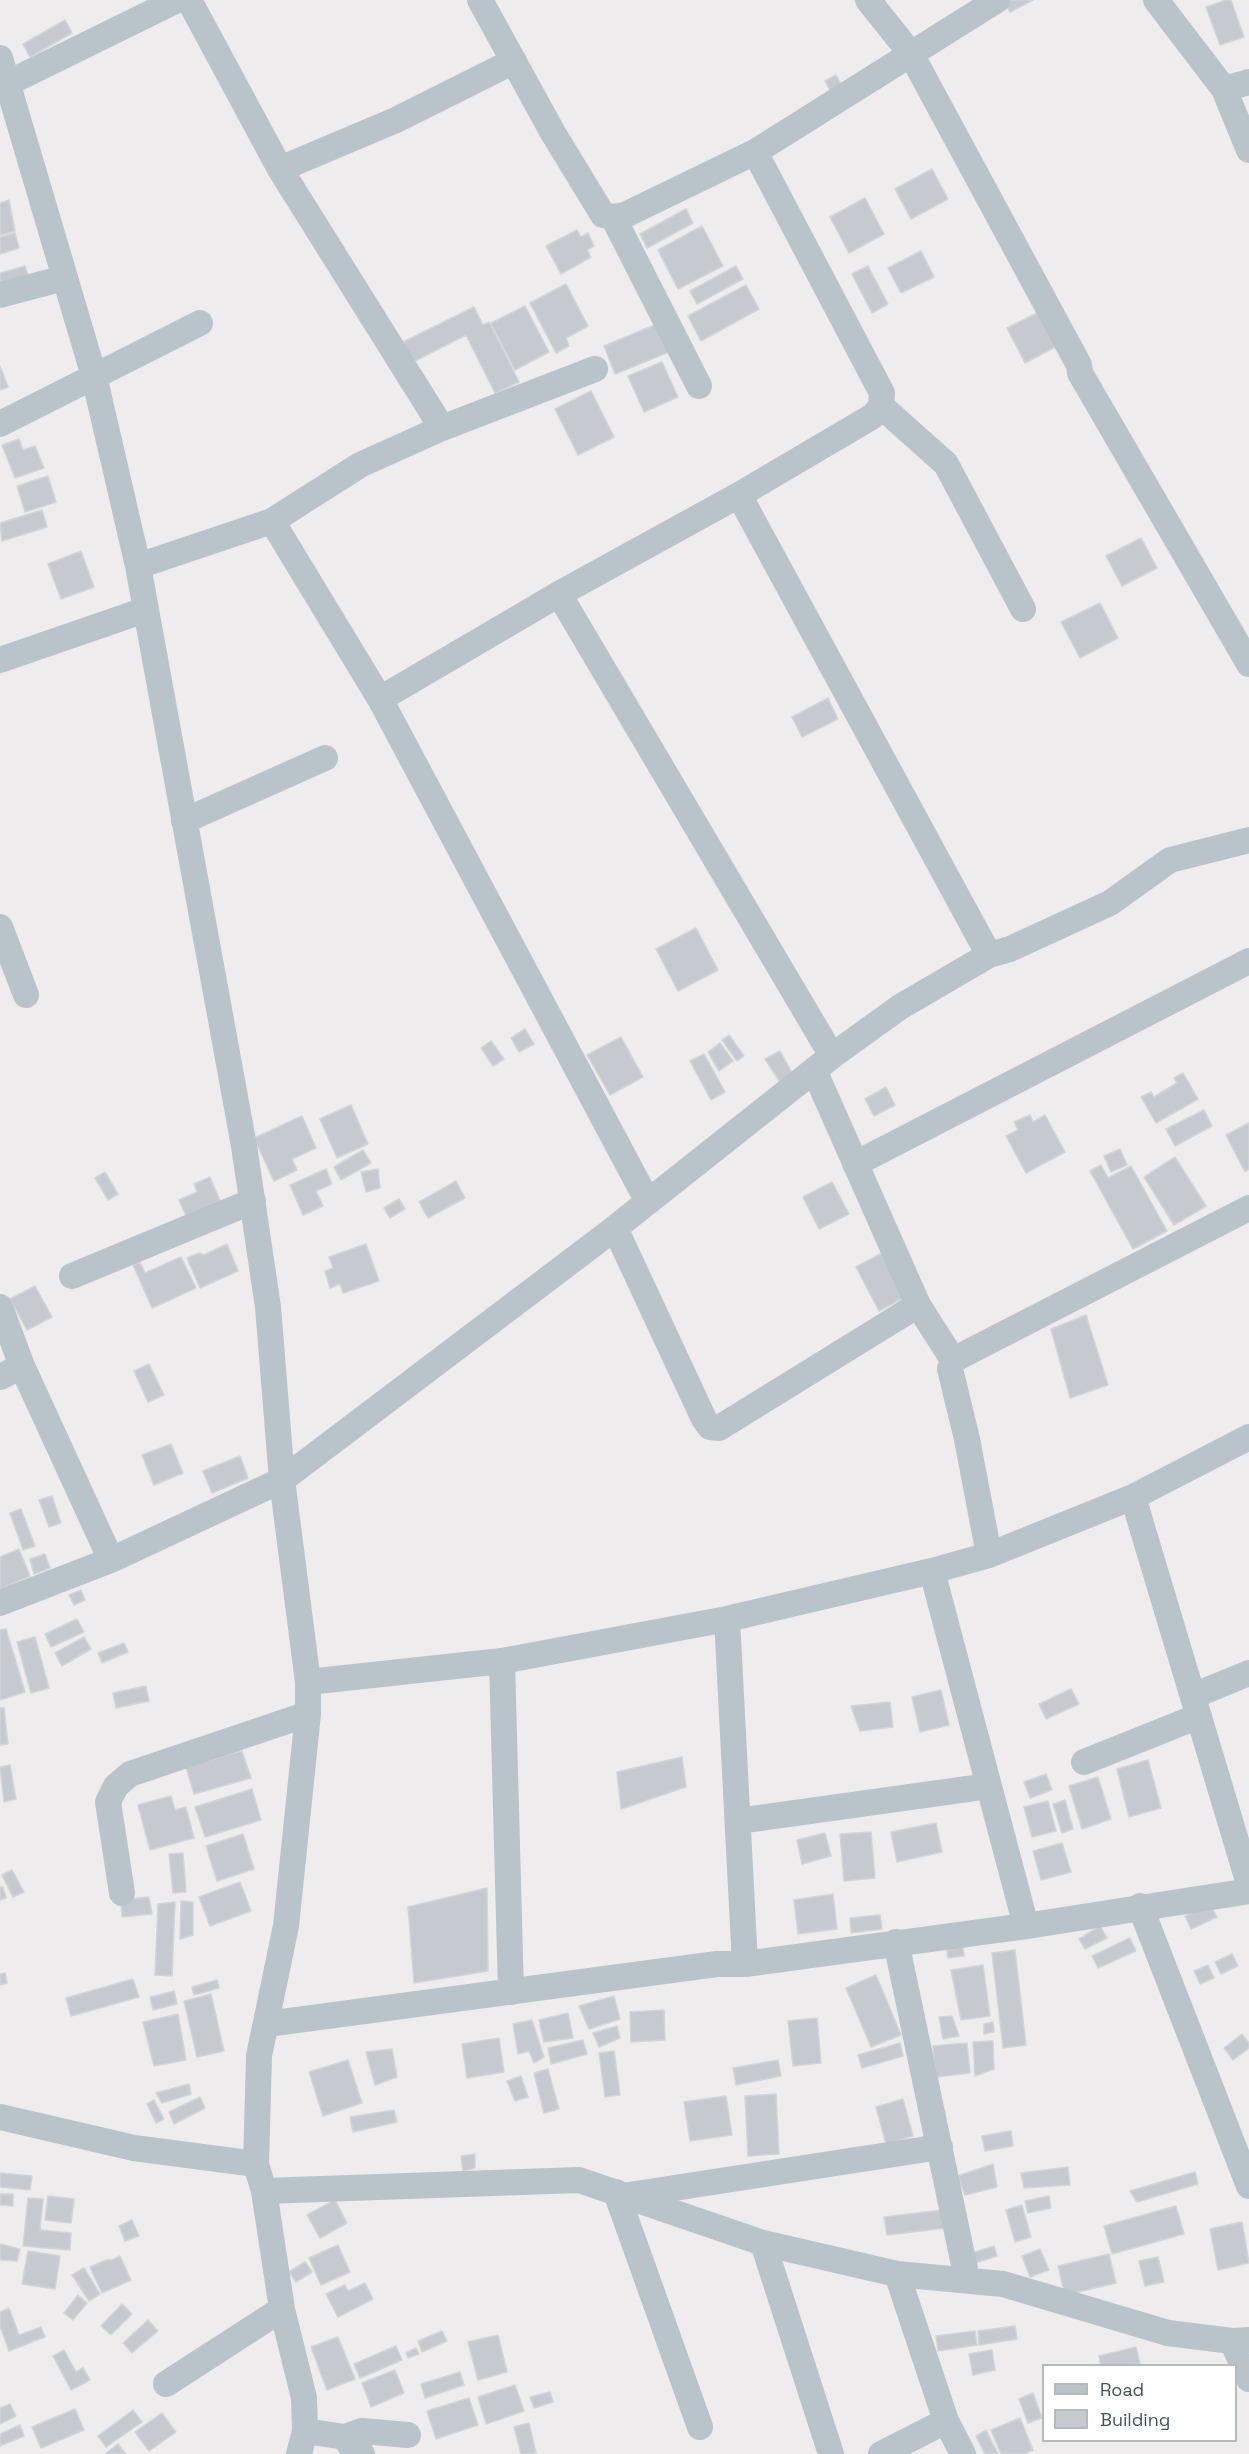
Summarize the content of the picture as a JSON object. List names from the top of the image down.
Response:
{
  "legend": ["Road", "Building"]
}
